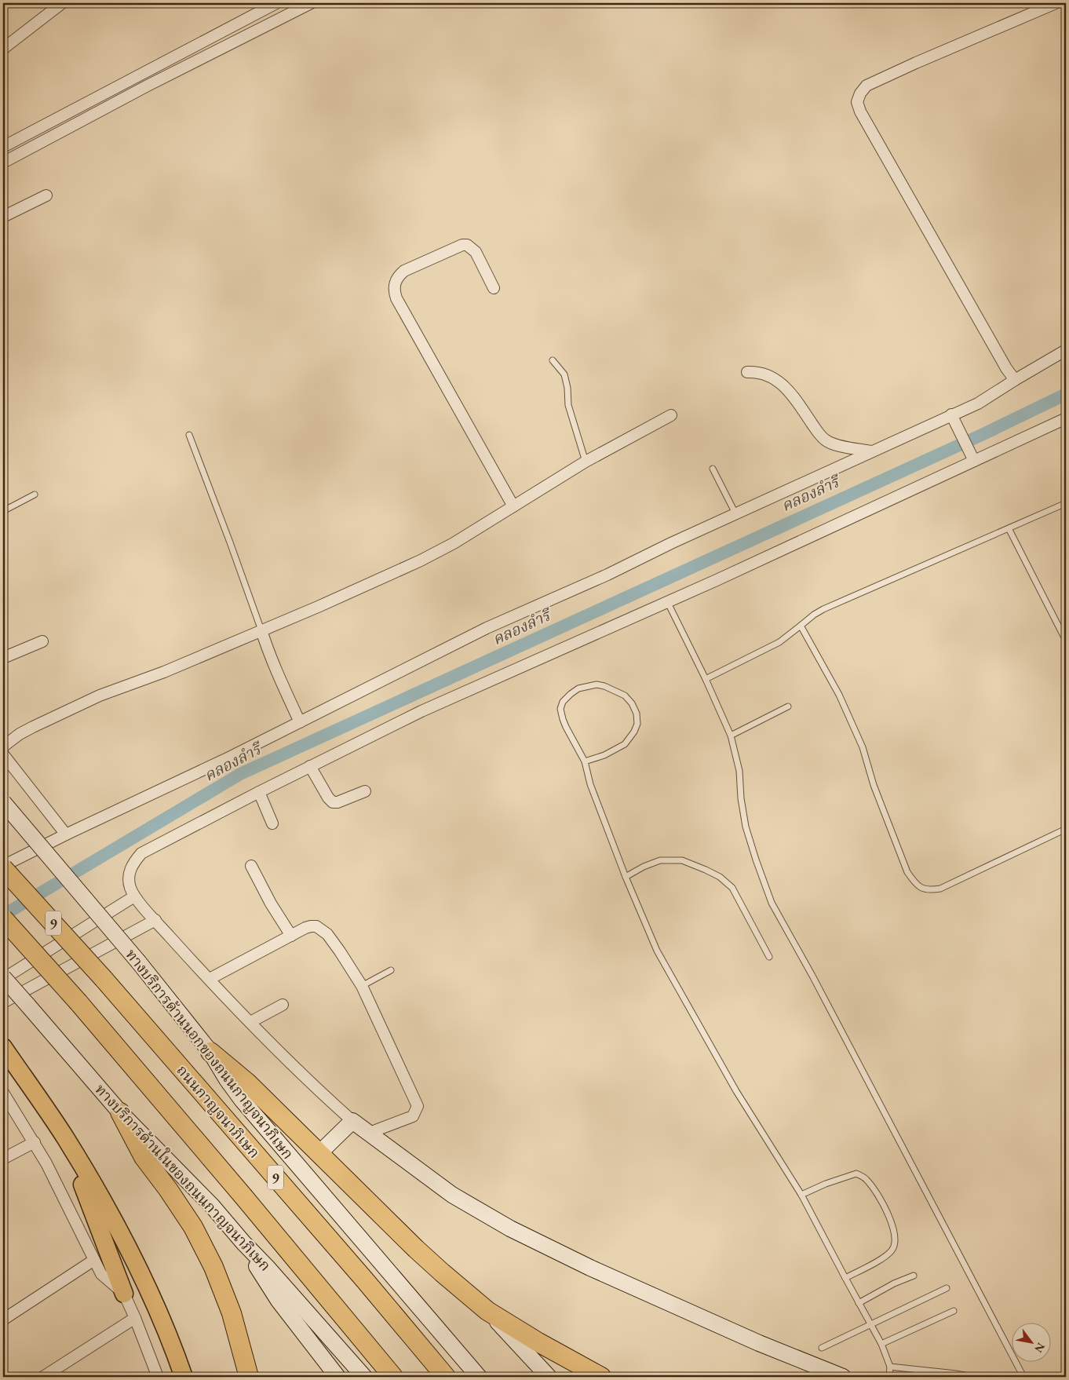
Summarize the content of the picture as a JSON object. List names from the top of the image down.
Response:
{
  "streets": {
    "highway": ["9", "ถนนกาญจนาภิเษก"],
    "main road": ["ทางบริการด้านนอกของถนนกาญจนาภิเษก", "ทางบริการด้านในของถนนกาญจนาภิเษก"]
  },
  "water": ["คลองลำรี"],
  "north": "bottom right"
}
